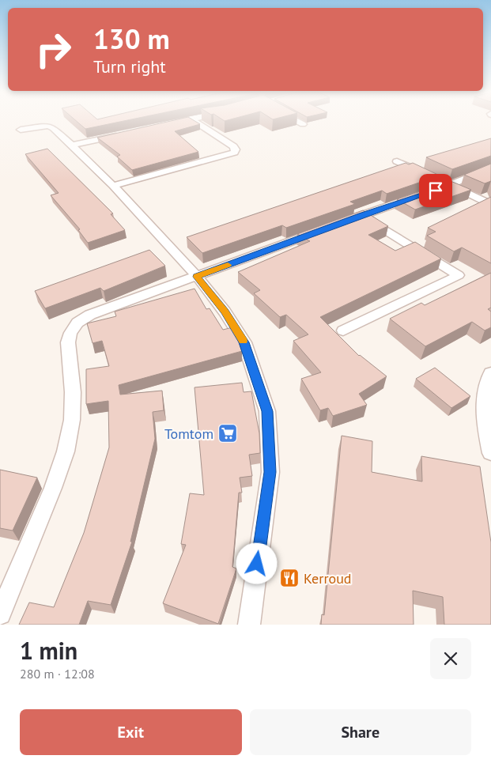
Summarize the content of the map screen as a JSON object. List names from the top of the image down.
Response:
{
  "places": {
    "supermarket": ["Tomtom"],
    "restaurant": ["Kerroud"]
  },
  "page": {
    "turn": ["130 m", "Turn right"],
    "heading": ["1 min", "280 m · 12:08"],
    "buttons": ["Exit", "Share"]
  }
}
